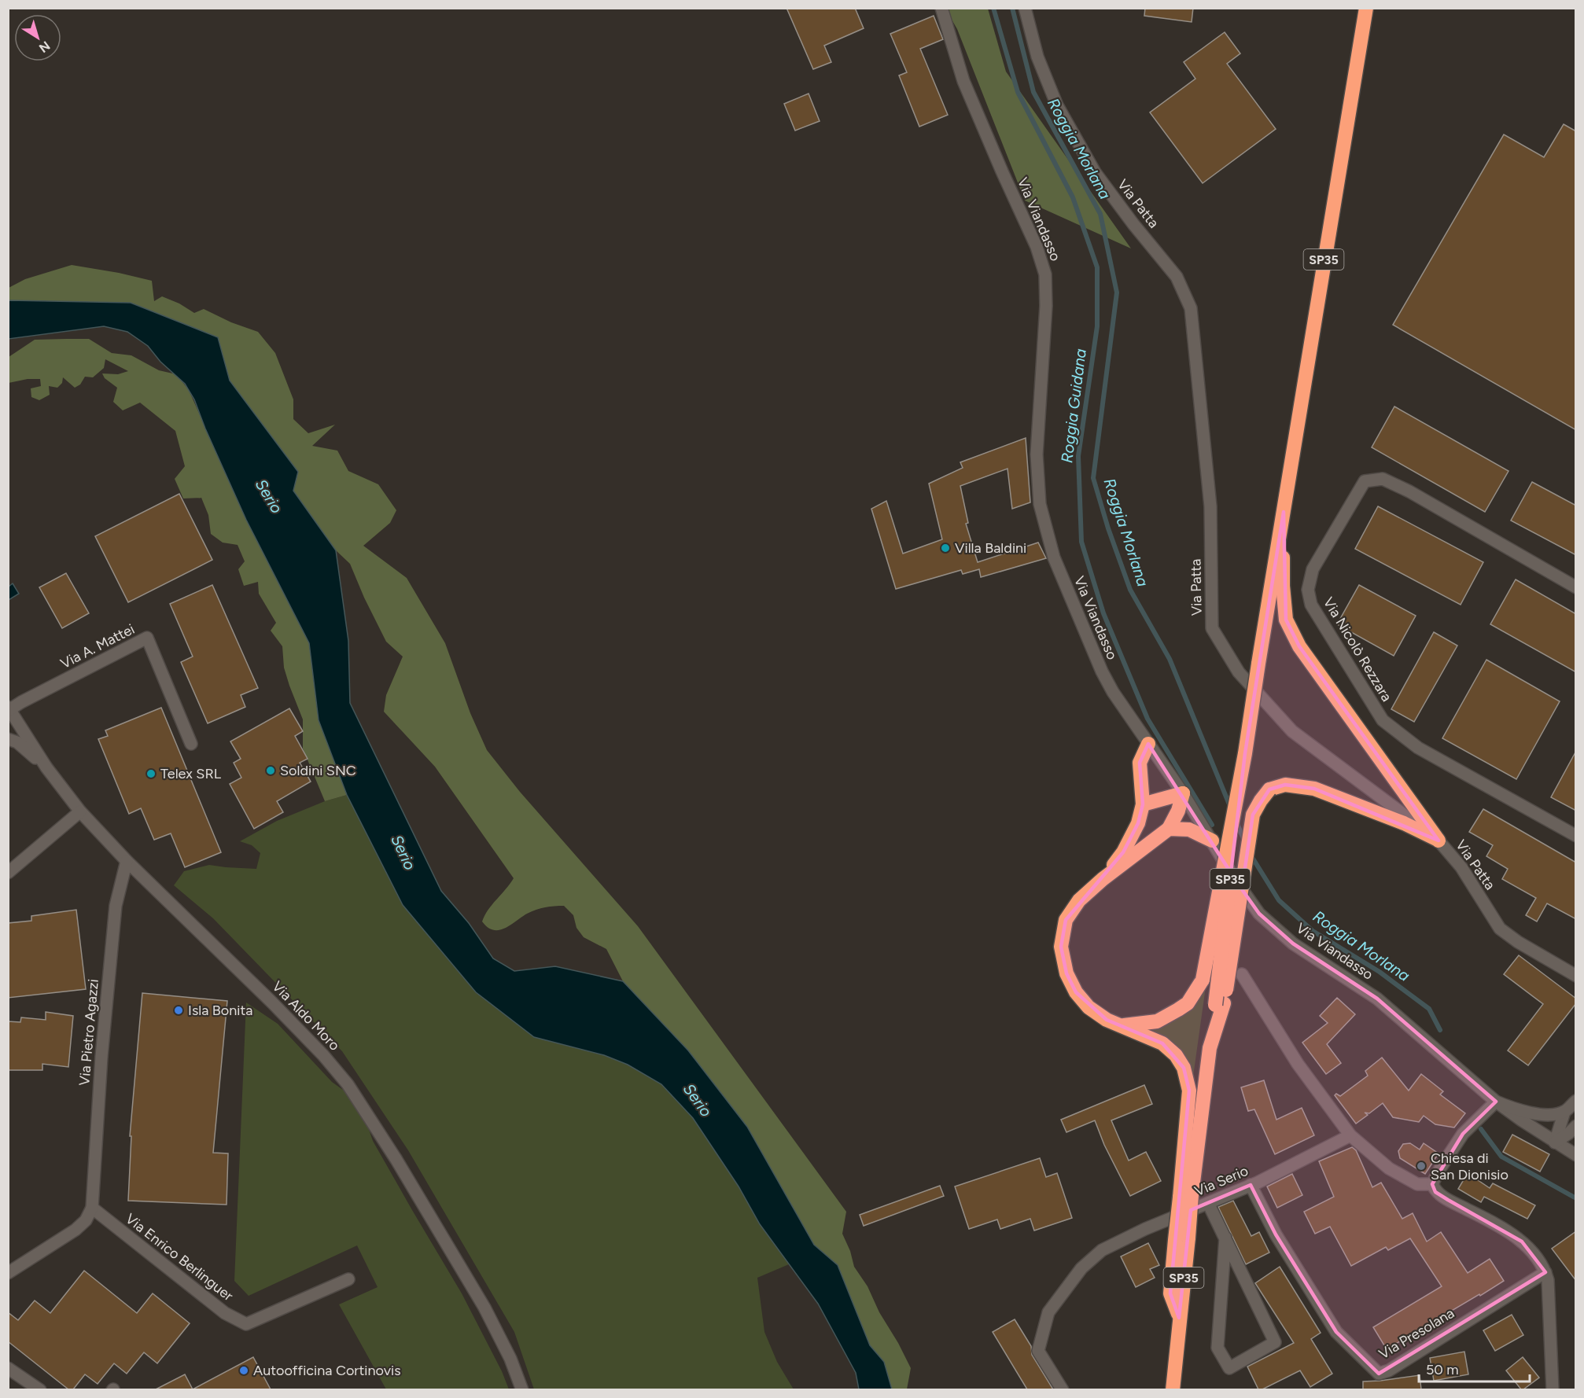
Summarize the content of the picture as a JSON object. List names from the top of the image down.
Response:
{
  "streets": {
    "highway": ["SP35"],
    "street": [
      "Via Patta",
      "Via Viandasso",
      "Via A. Mattei",
      "Via Nicolò Rezzara",
      "Via Aldo Moro",
      "Via Pietro Agazzi",
      "Via Serio",
      "Via Enrico Berlinguer",
      "Via Presolana"
    ]
  },
  "crossings": [
    ["Via A. Mattei", "Via Aldo Moro"],
    ["Via Aldo Moro", "Via Pietro Agazzi"],
    ["Via Pietro Agazzi", "Via Enrico Berlinguer"],
    ["Via Serio", "Via Presolana"]
  ],
  "water": ["Roggia Morlana", "Roggia Guidana", "Serio"],
  "places": [
    "Villa Baldini",
    "Soldini SNC",
    "Telex SRL",
    "Isla Bonita",
    "Chiesa di San Dionisio",
    "Autoofficina Cortinovis"
  ],
  "scale_bar": "50 m",
  "north": "bottom right"
}
